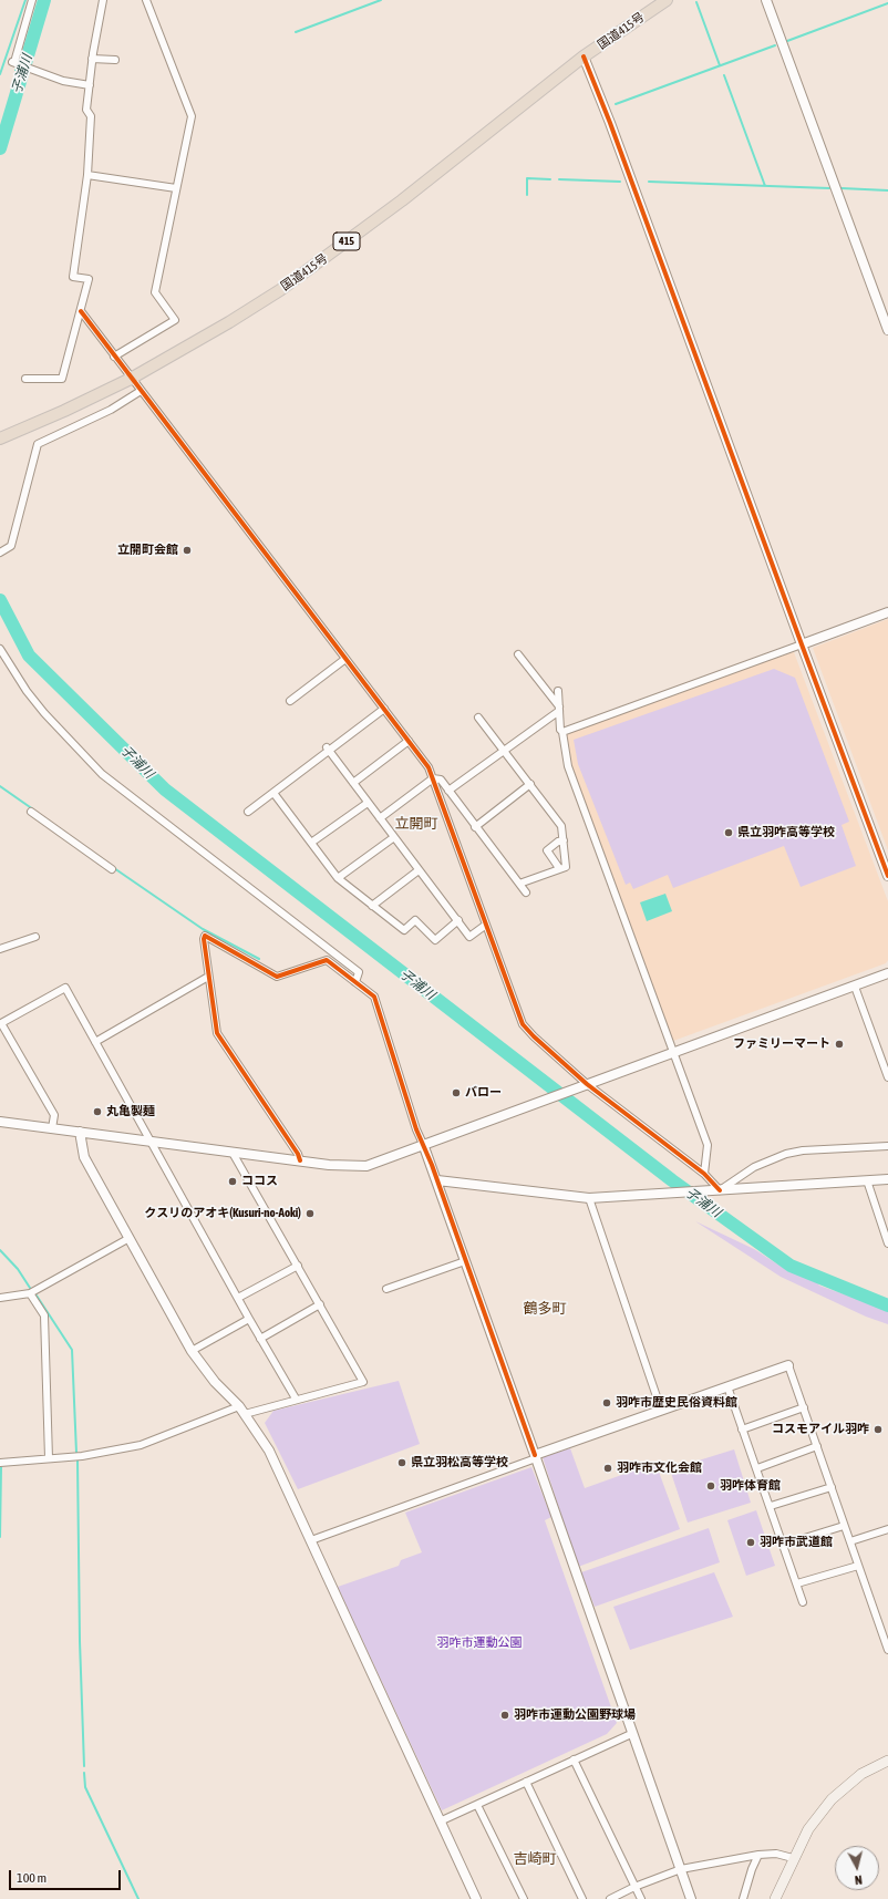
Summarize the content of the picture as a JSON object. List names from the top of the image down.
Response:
{
  "streets": {
    "highway": ["国道415号", "415"]
  },
  "districts": ["立開町", "鶴多町", "吉崎町"],
  "water": ["子浦川"],
  "parks": ["羽咋市運動公園"],
  "places": [
    "立開町会館",
    "県立羽咋高等学校",
    "ファミリーマート",
    "バロー",
    "丸亀製麺",
    "ココス",
    "クスリのアオキ(Kusuri-no-Aoki)",
    "羽咋市歴史民俗資料館",
    "コスモアイル羽咋",
    "県立羽松高等学校",
    "羽咋市文化会館",
    "羽咋体育館",
    "羽咋市武道館",
    "羽咋市運動公園野球場"
  ],
  "scale_bar": "100 m",
  "north": "bottom"
}
